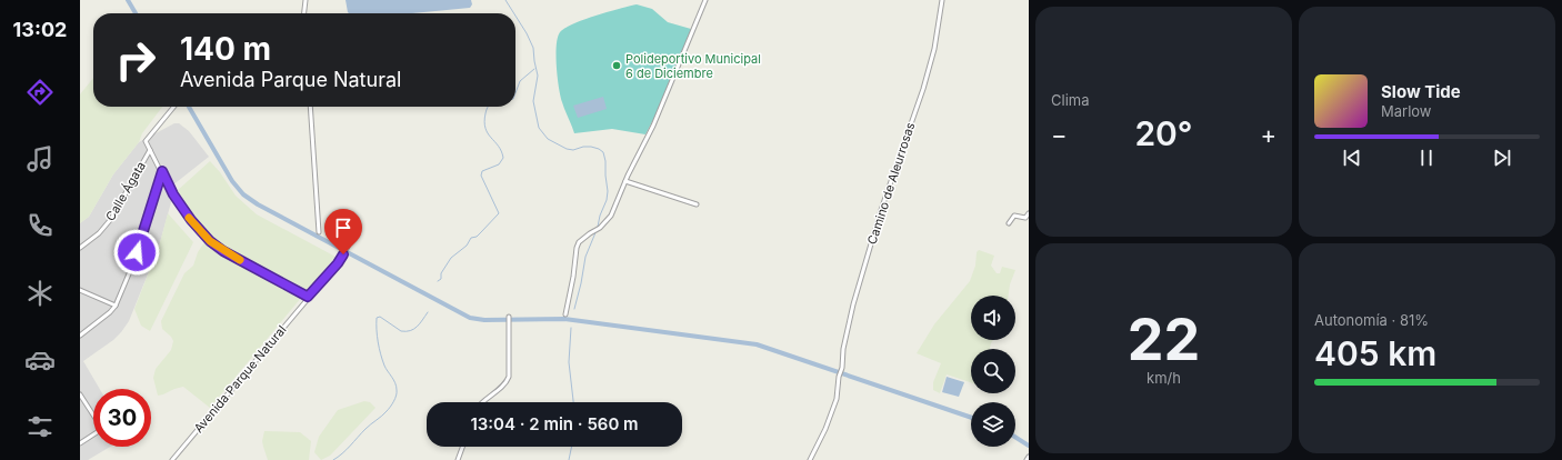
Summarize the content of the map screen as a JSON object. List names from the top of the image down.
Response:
{
  "streets": {
    "street": ["Camino de Aleurrosas", "Calle Ágata", "Avenida Parque Natural"]
  },
  "places": ["Polideportivo Municipal 6 de Diciembre"],
  "page": {
    "tabs": "13:02",
    "tile": [
      "Clima",
      ["22", "km/h"],
      ["Autonomía · 81%", "405 km"]
    ],
    "turn": ["140 m", "Avenida Parque Natural"],
    "song": ["Slow Tide", "Marlow"],
    "heat": ["−", "20°", "+"],
    "limit": "30",
    "trip": "13:04 · 2 min · 560 m"
  }
}
